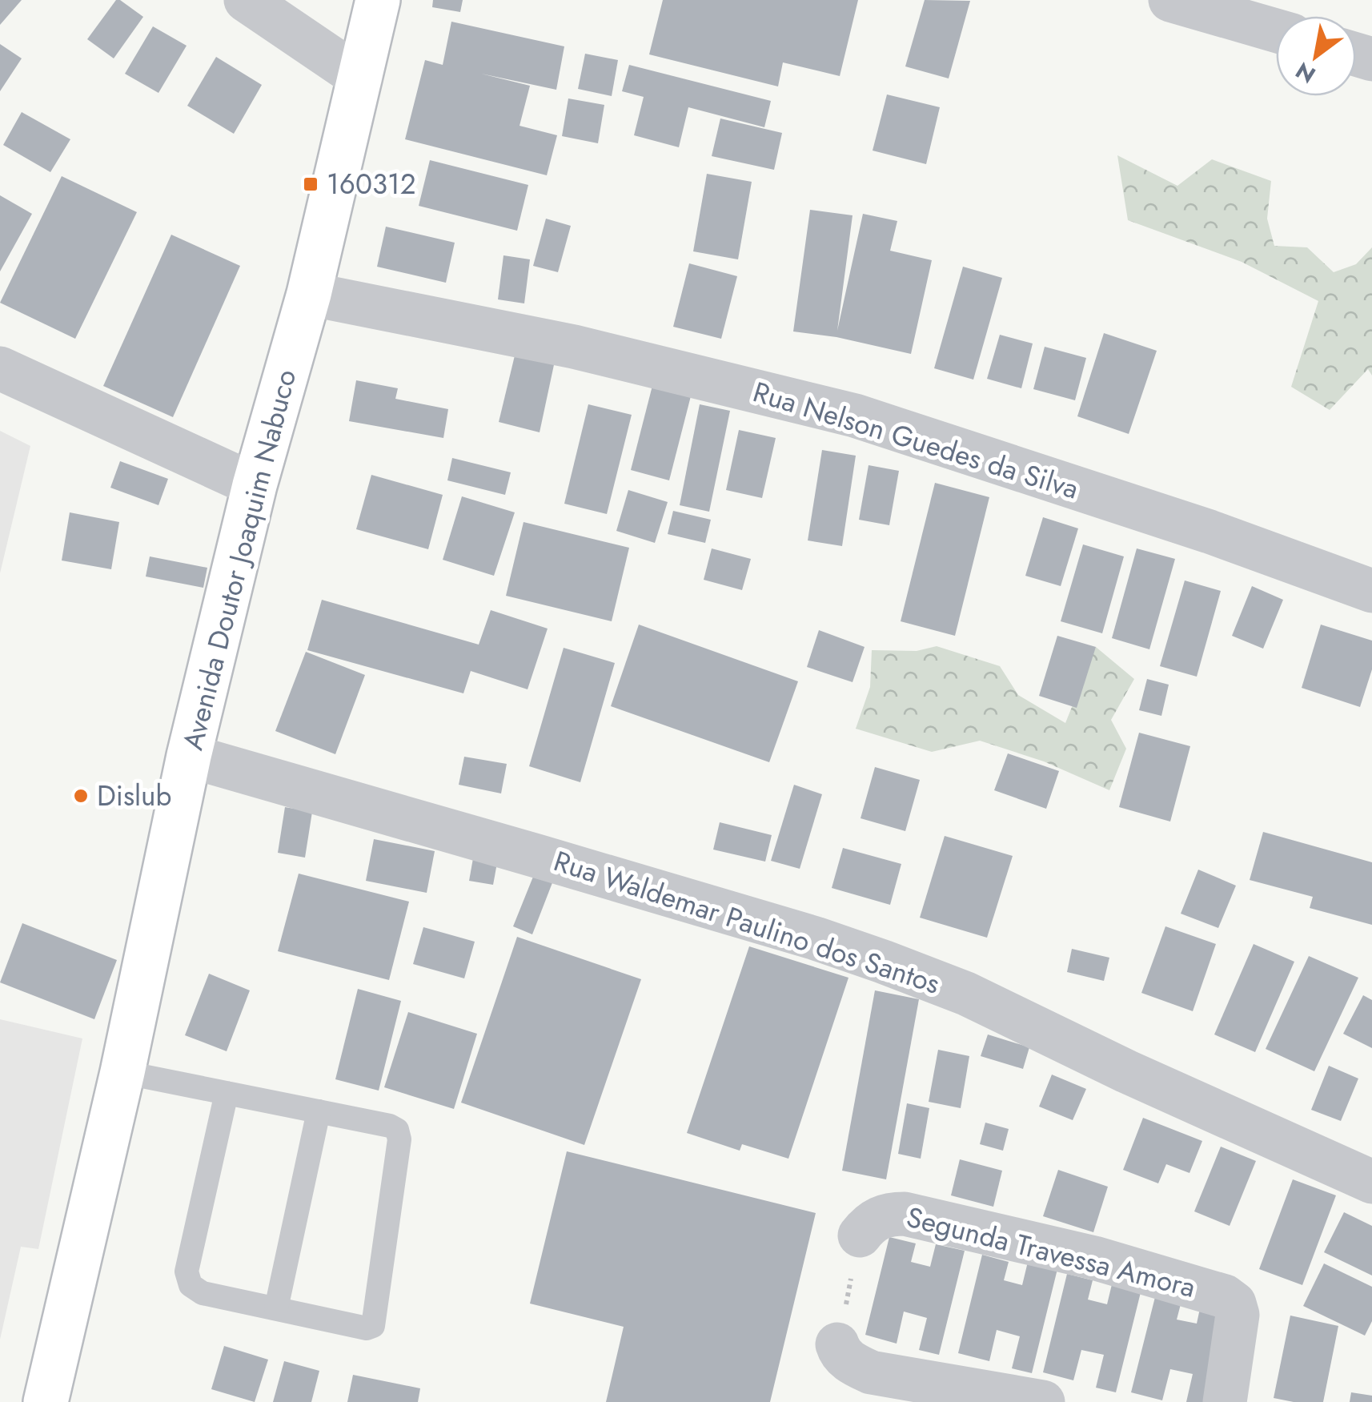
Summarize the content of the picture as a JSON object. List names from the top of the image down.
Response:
{
  "streets": {
    "main road": ["Avenida Doutor Joaquim Nabuco"],
    "street": ["Rua Nelson Guedes da Silva", "Rua Waldemar Paulino dos Santos", "Segunda Travessa Amora"]
  },
  "crossings": [
    ["Rua Nelson Guedes da Silva", "Avenida Doutor Joaquim Nabuco"],
    ["Avenida Doutor Joaquim Nabuco", "Rua Waldemar Paulino dos Santos"]
  ],
  "places": {
    "transit": ["160312"],
    "other": ["Dislub"]
  },
  "north": "bottom left"
}
